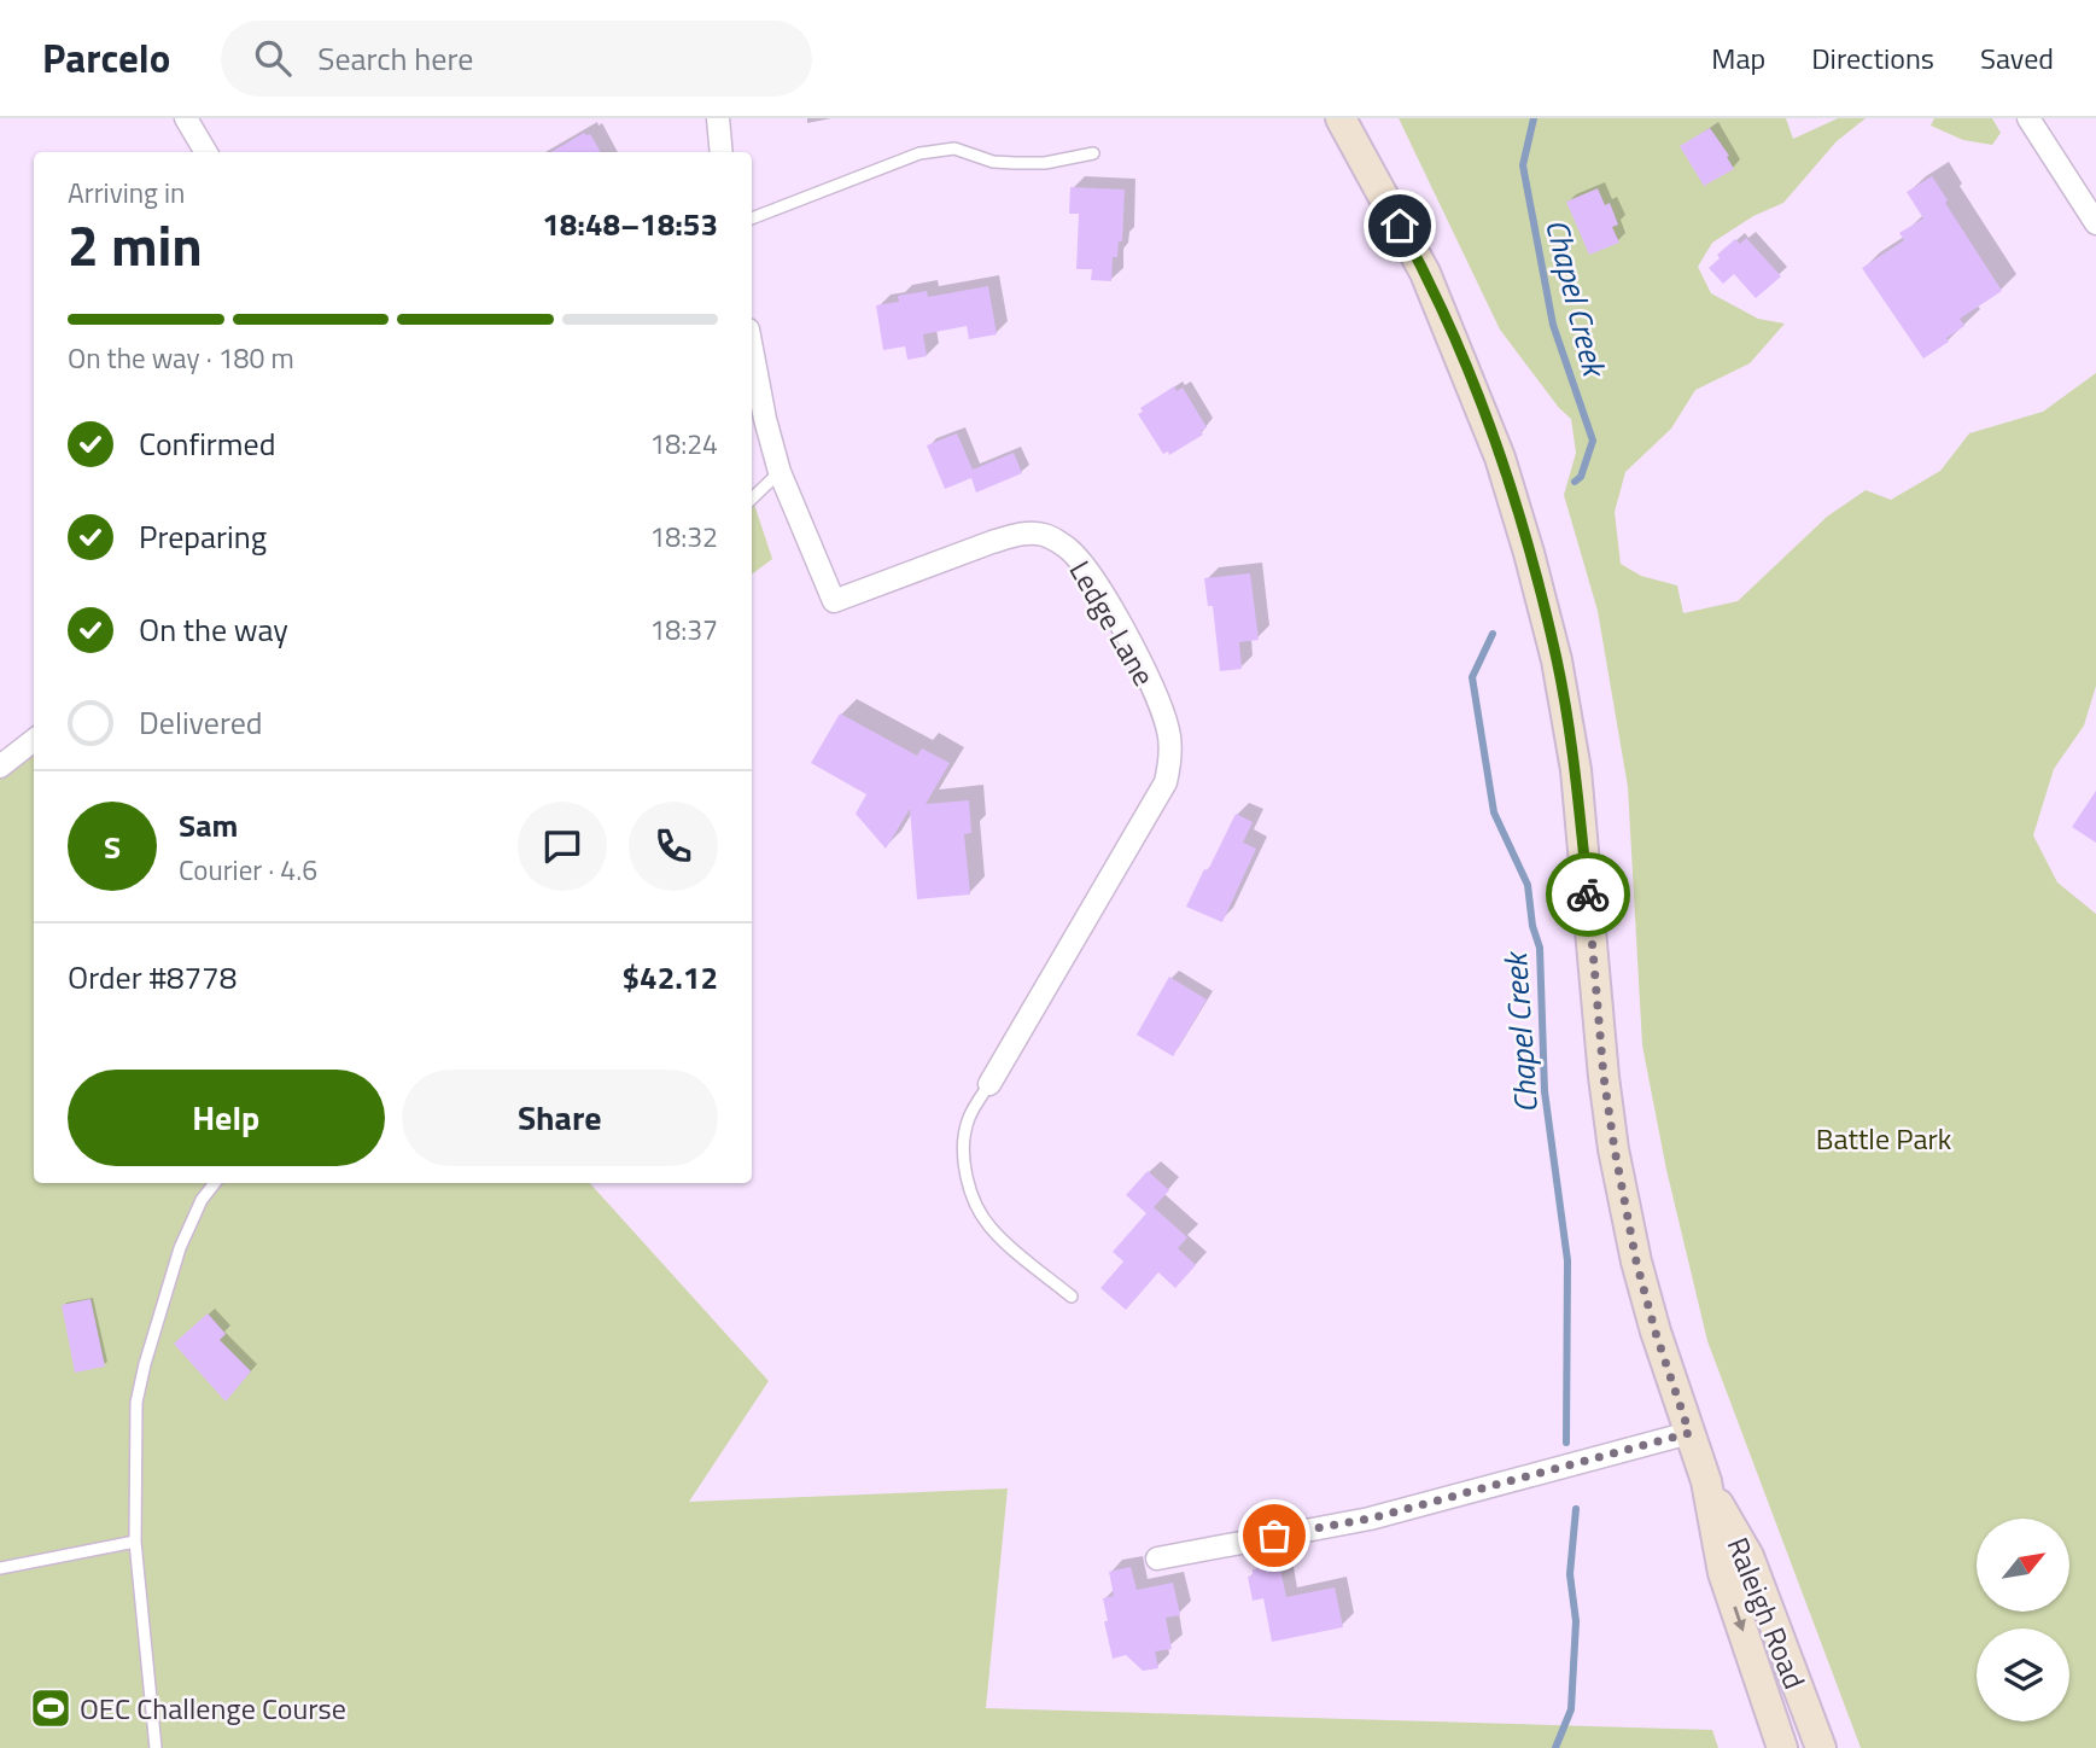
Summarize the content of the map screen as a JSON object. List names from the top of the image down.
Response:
{
  "streets": {
    "main road": ["Raleigh Road"],
    "street": ["Ledge Lane"]
  },
  "water": ["Chapel Creek"],
  "parks": ["Battle Park"],
  "places": {
    "sports": ["OEC Challenge Course"]
  },
  "north": "top right",
  "page": {
    "header": "Parcelo",
    "search": "Search here",
    "nav": ["Map", "Directions", "Saved"],
    "heading": ["2 min", "Arriving in", "18:48–18:53"],
    "panel": [
      "Sam",
      "Courier · 4.6",
      "Order #8778",
      "$42.12"
    ],
    "bar": "On the way · 180 m",
    "list": [
      ["Confirmed", "18:24"],
      ["Preparing", "18:32"],
      ["On the way", "18:37"],
      "Delivered"
    ],
    "round": "S",
    "buttons": ["Help", "Share"]
  }
}
